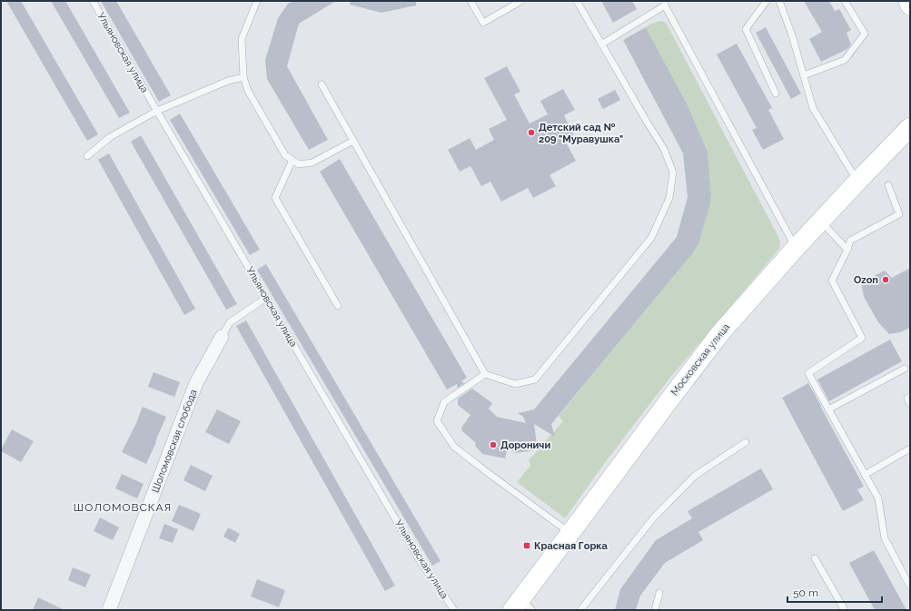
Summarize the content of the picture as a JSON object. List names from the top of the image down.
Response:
{
  "streets": {
    "main road": ["Московская улица"],
    "street": ["Шоломовская слобода"],
    "lane": ["Ульяновская улица"]
  },
  "districts": ["ШОЛОМОВСКАЯ"],
  "places": {
    "other": ["Детский сад № 209 \"Муравушка\"", "Ozon", "Дороничи"],
    "transit": ["Красная Горка"]
  },
  "scale_bar": "50 m"
}
